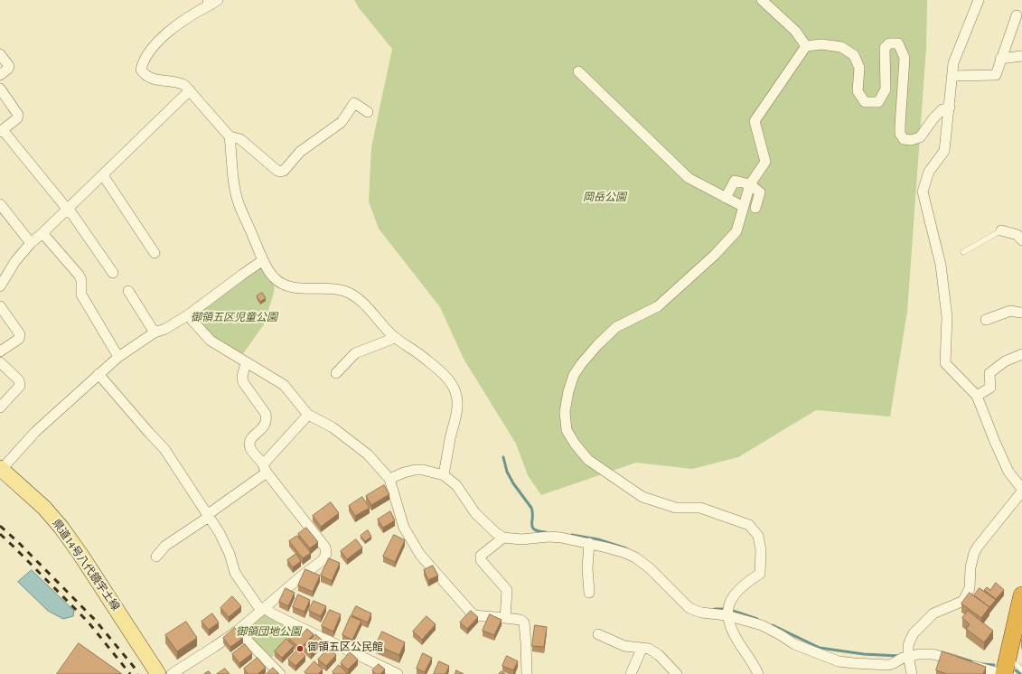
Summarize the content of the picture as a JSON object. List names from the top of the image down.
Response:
{
  "streets": {
    "main road": ["県道14号八代鏡宇土線"]
  },
  "parks": ["岡岳公園", "御領五区児童公園", "御領団地公園"],
  "places": ["御領五区公民館"]
}
